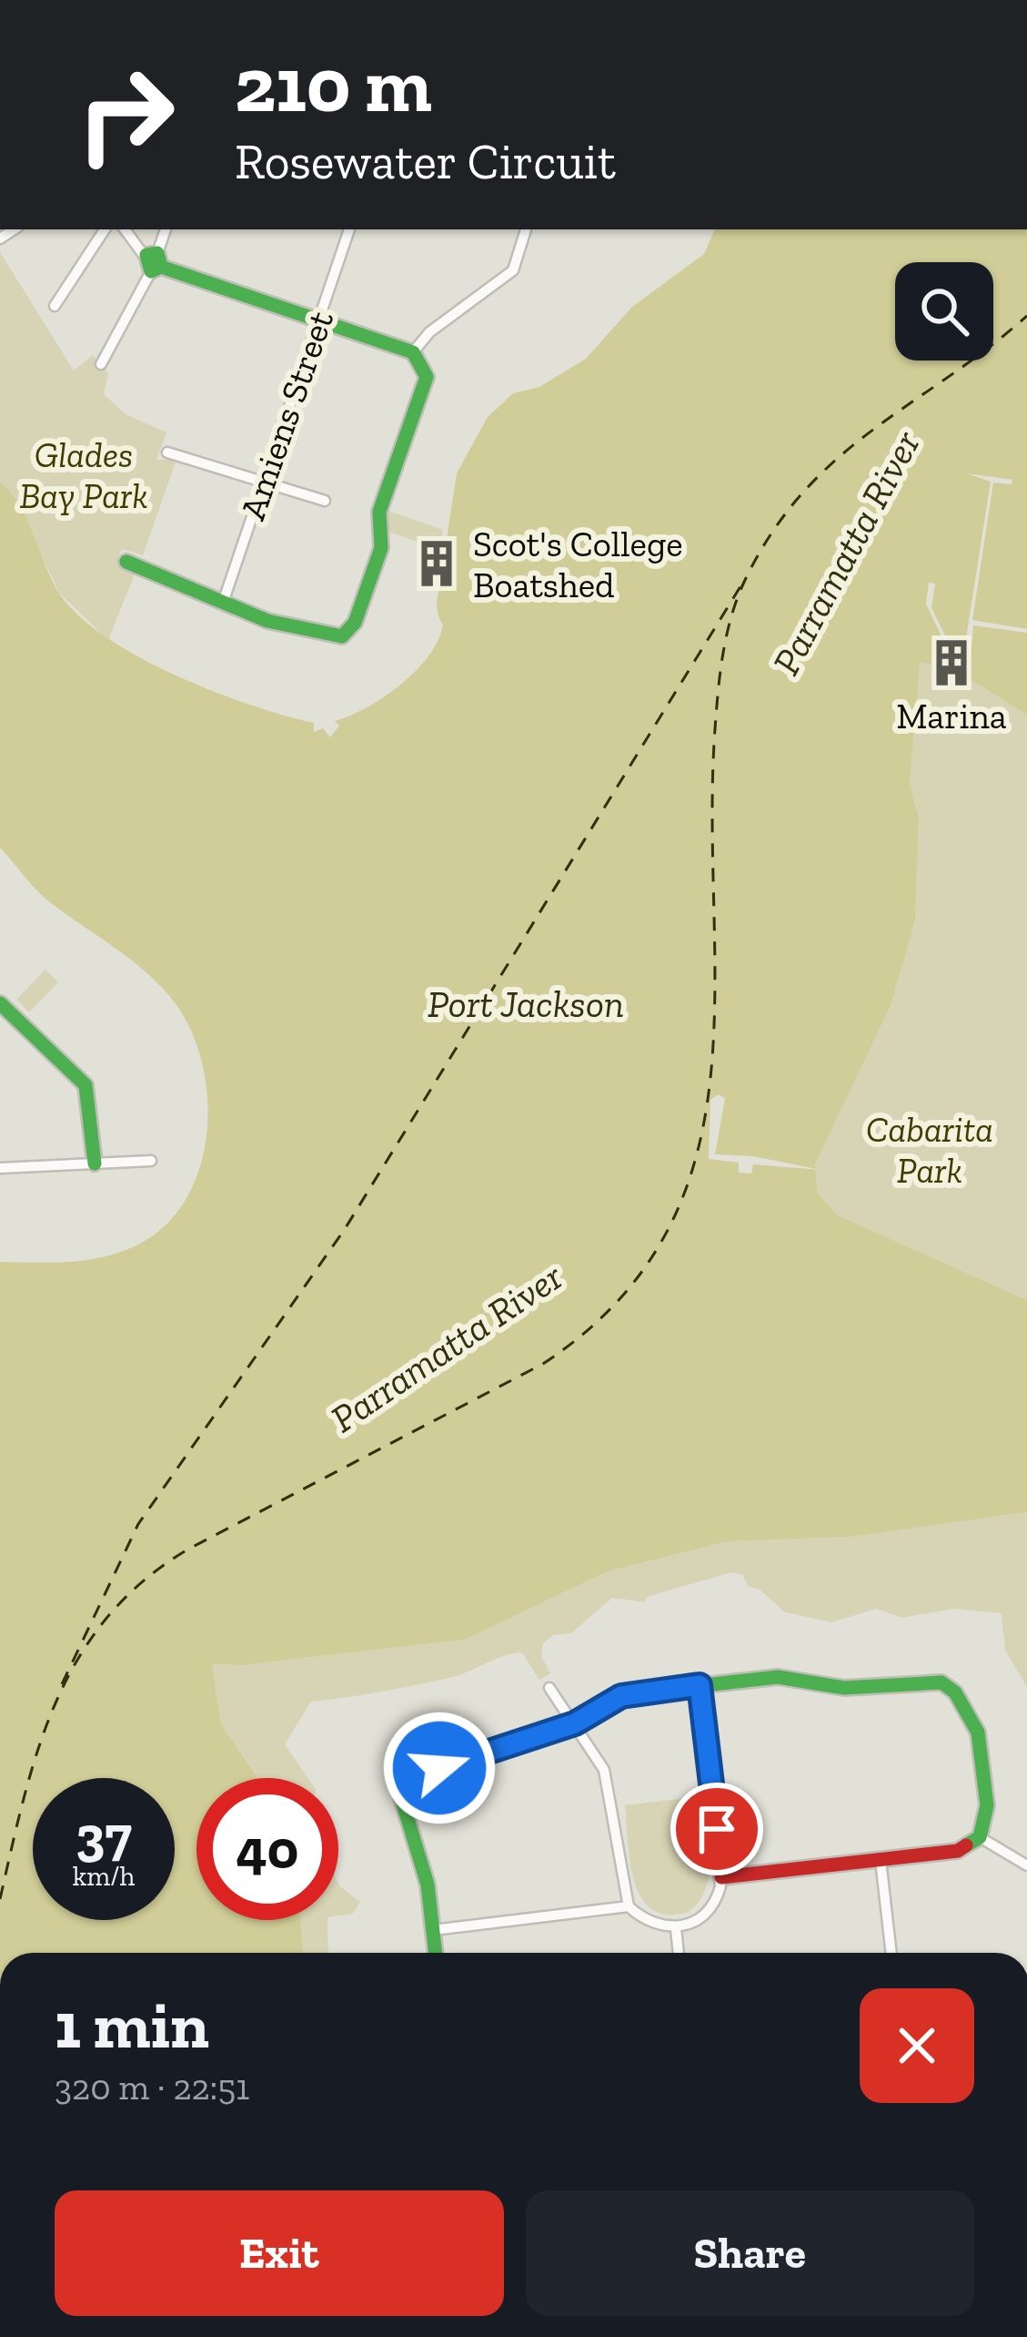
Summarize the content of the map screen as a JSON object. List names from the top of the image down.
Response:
{
  "streets": {
    "street": ["Amiens Street"]
  },
  "water": ["Parramatta River", "Port Jackson"],
  "parks": ["Glades Bay Park", "Cabarita Park"],
  "places": {
    "building": ["Scot's College Boatshed", "Marina"]
  },
  "page": {
    "turn": ["210 m", "Rosewater Circuit"],
    "speed": "37 km/h",
    "limit": "40",
    "heading": ["1 min", "320 m · 22:51"],
    "buttons": ["Exit", "Share"]
  }
}
